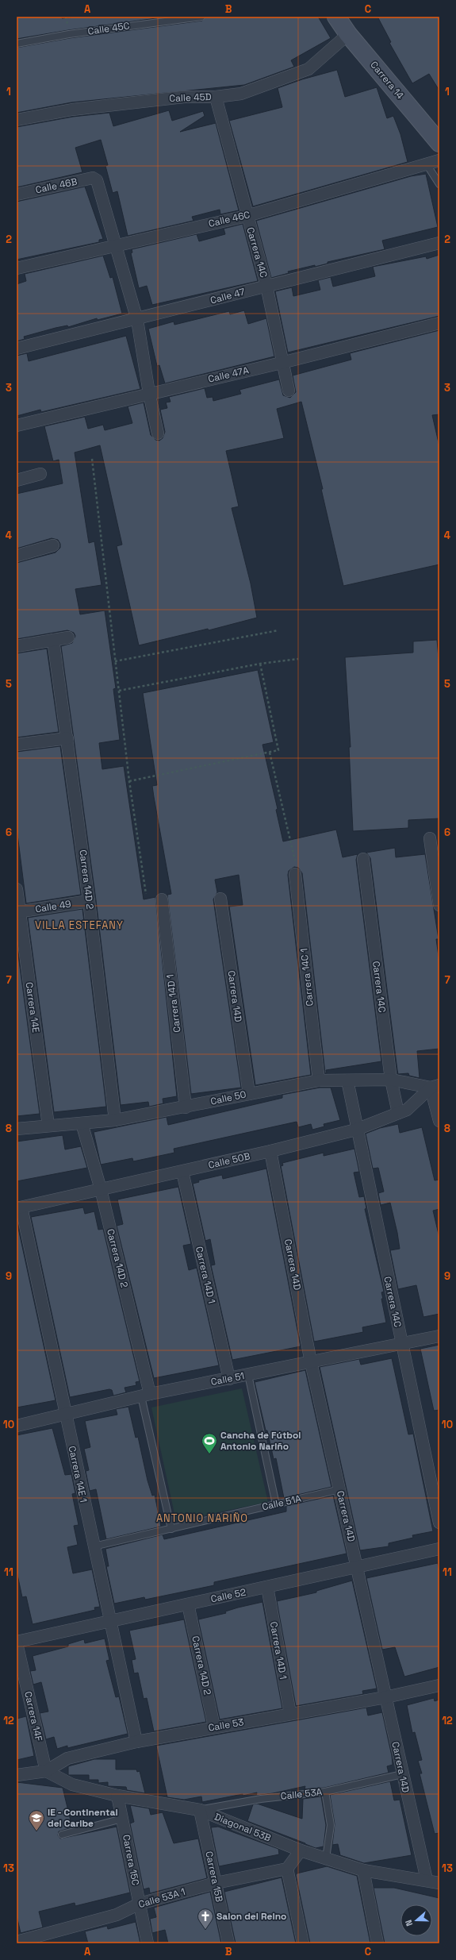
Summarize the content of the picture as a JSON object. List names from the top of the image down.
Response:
{
  "streets": {
    "main road": ["Carrera 14"],
    "street": [
      "Calle 45D",
      "Calle 46B",
      "Calle 46C",
      "Carrera 14C",
      "Calle 47",
      "Calle 47A",
      "Carrera 14D 2",
      "Calle 49",
      "Carrera 14C 1",
      "Carrera 14D",
      "Carrera 14D 1",
      "Carrera 14E",
      "Calle 50",
      "Calle 50B",
      "Calle 51",
      "Carrera 14E 1",
      "Calle 52",
      "Carrera 14F",
      "Calle 53",
      "Diagonal 53B",
      "Carrera 15C",
      "Carrera 15B",
      "Calle 53A 1"
    ],
    "lane": ["Calle 45C", "Calle 51A", "Calle 53A"]
  },
  "crossings": [
    ["Carrera 14", "Calle 45D"],
    ["Calle 45D", "Carrera 14C"],
    ["Calle 46B", "Calle 46C"],
    ["Calle 46C", "Carrera 14C"],
    ["Carrera 14C", "Calle 47"],
    ["Carrera 14C", "Calle 47A"],
    ["Carrera 14C", "Calle 50"],
    ["Carrera 14C", "Calle 50B"],
    ["Carrera 14C", "Calle 51"],
    ["Carrera 14D 2", "Calle 49"],
    ["Carrera 14D 2", "Calle 50"],
    ["Carrera 14D 2", "Calle 50B"],
    ["Carrera 14D 2", "Calle 51"],
    ["Carrera 14D 2", "Calle 51A"],
    ["Carrera 14D 2", "Calle 52"],
    ["Carrera 14D 2", "Calle 53"],
    ["Calle 49", "Carrera 14E"],
    ["Carrera 14C 1", "Calle 50"],
    ["Carrera 14D", "Calle 50"],
    ["Carrera 14D", "Calle 50B"],
    ["Carrera 14D", "Calle 51"],
    ["Carrera 14D", "Calle 51A"],
    ["Carrera 14D", "Calle 52"],
    ["Carrera 14D", "Calle 53"],
    ["Carrera 14D", "Calle 53A"],
    ["Carrera 14D", "Diagonal 53B"],
    ["Carrera 14D 1", "Calle 50"],
    ["Carrera 14D 1", "Calle 50B"],
    ["Carrera 14D 1", "Calle 51"],
    ["Carrera 14D 1", "Calle 52"],
    ["Carrera 14D 1", "Calle 53"],
    ["Carrera 14E", "Calle 50"],
    ["Calle 50", "Calle 50B"],
    ["Calle 50B", "Carrera 14E 1"],
    ["Calle 51", "Carrera 14E 1"],
    ["Carrera 14E 1", "Calle 51A"],
    ["Carrera 14E 1", "Calle 52"],
    ["Carrera 14E 1", "Calle 53"],
    ["Calle 52", "Carrera 14F"],
    ["Carrera 14F", "Calle 53"],
    ["Carrera 14F", "Diagonal 53B"],
    ["Calle 53", "Diagonal 53B"],
    ["Calle 53A", "Diagonal 53B"],
    ["Calle 53A", "Carrera 15B"],
    ["Diagonal 53B", "Carrera 15C"],
    ["Diagonal 53B", "Carrera 15B"],
    ["Carrera 15C", "Calle 53A 1"],
    ["Carrera 15B", "Calle 53A 1"]
  ],
  "districts": ["VILLA ESTEFANY", "ANTONIO NARIÑO"],
  "places": {
    "sports": ["Cancha de Fútbol Antonio Nariño"],
    "school or university": ["IE - Continental del Caribe"],
    "church": ["Salon del Reino"]
  },
  "north": "left",
  "grid": {
    "columns": ["A", "B", "C"],
    "rows": [
      "1",
      "2",
      "3",
      "4",
      "5",
      "6",
      "7",
      "8",
      "9",
      "10",
      "11",
      "12",
      "13"
    ]
  }
}
